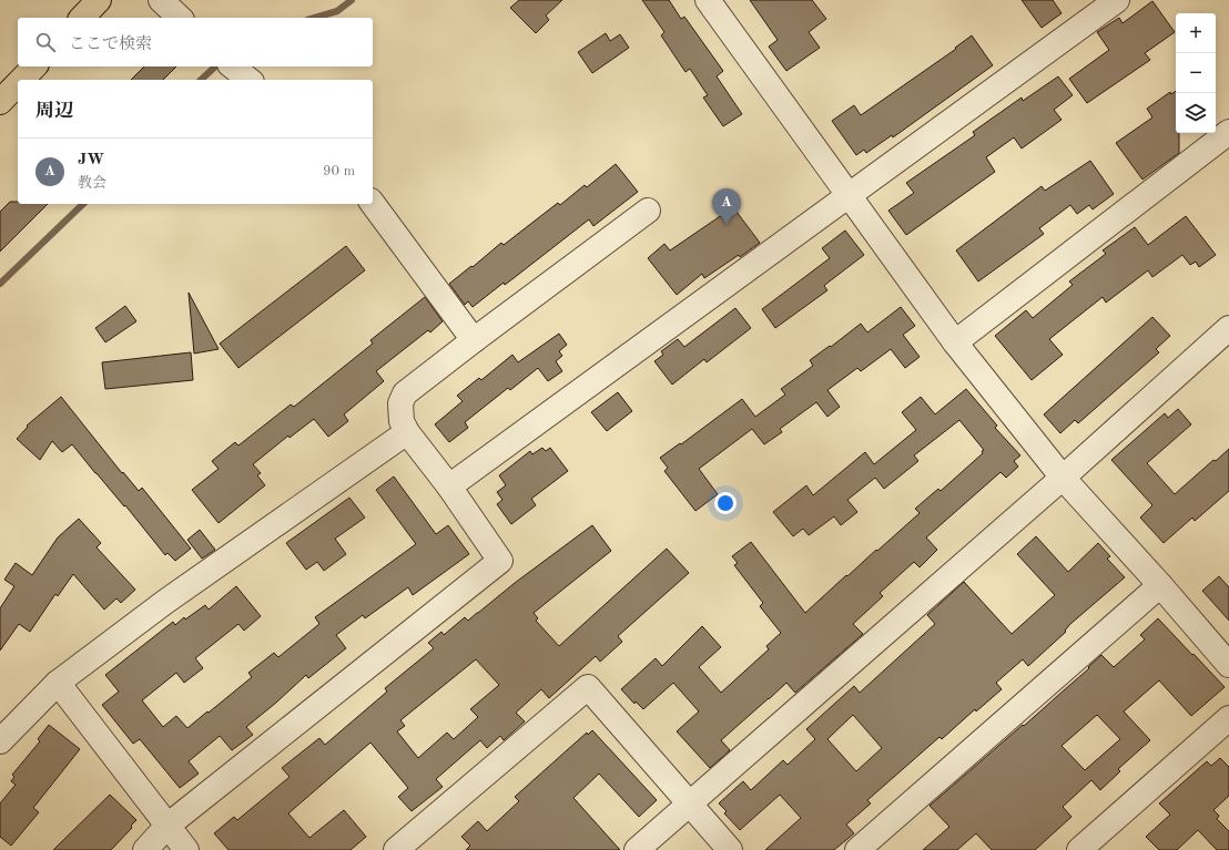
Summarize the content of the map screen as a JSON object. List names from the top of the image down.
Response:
{
  "page": {
    "map_buttons": ["+", "−"],
    "search": "ここで検索",
    "heading": "周辺",
    "list": [
      {
        "mark": "A",
        "name": "JW",
        "note": "教会",
        "value": "90 m"
      }
    ],
    "pins": "A"
  }
}
